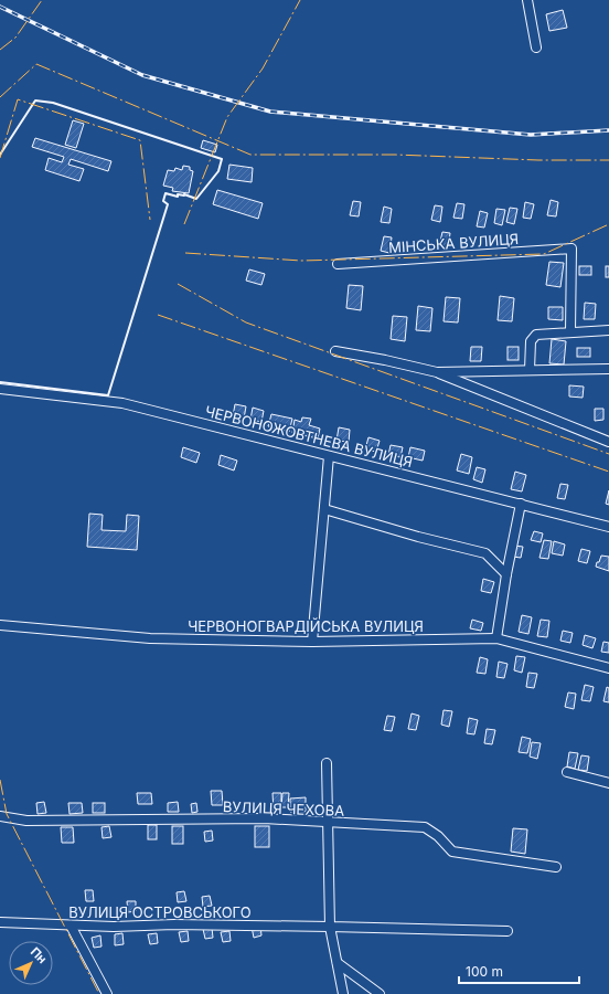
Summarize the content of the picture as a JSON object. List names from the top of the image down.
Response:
{
  "streets": {
    "street": [
      "МІНСЬКА ВУЛИЦЯ",
      "ЧЕРВОНОЖОВТНЕВА ВУЛИЦЯ",
      "ЧЕРВОНОГВАРДІЙСЬКА ВУЛИЦЯ",
      "ВУЛИЦЯ ЧЕХОВА",
      "ВУЛИЦЯ ОСТРОВСЬКОГО"
    ]
  },
  "scale_bar": "100 m",
  "north": "top right"
}
